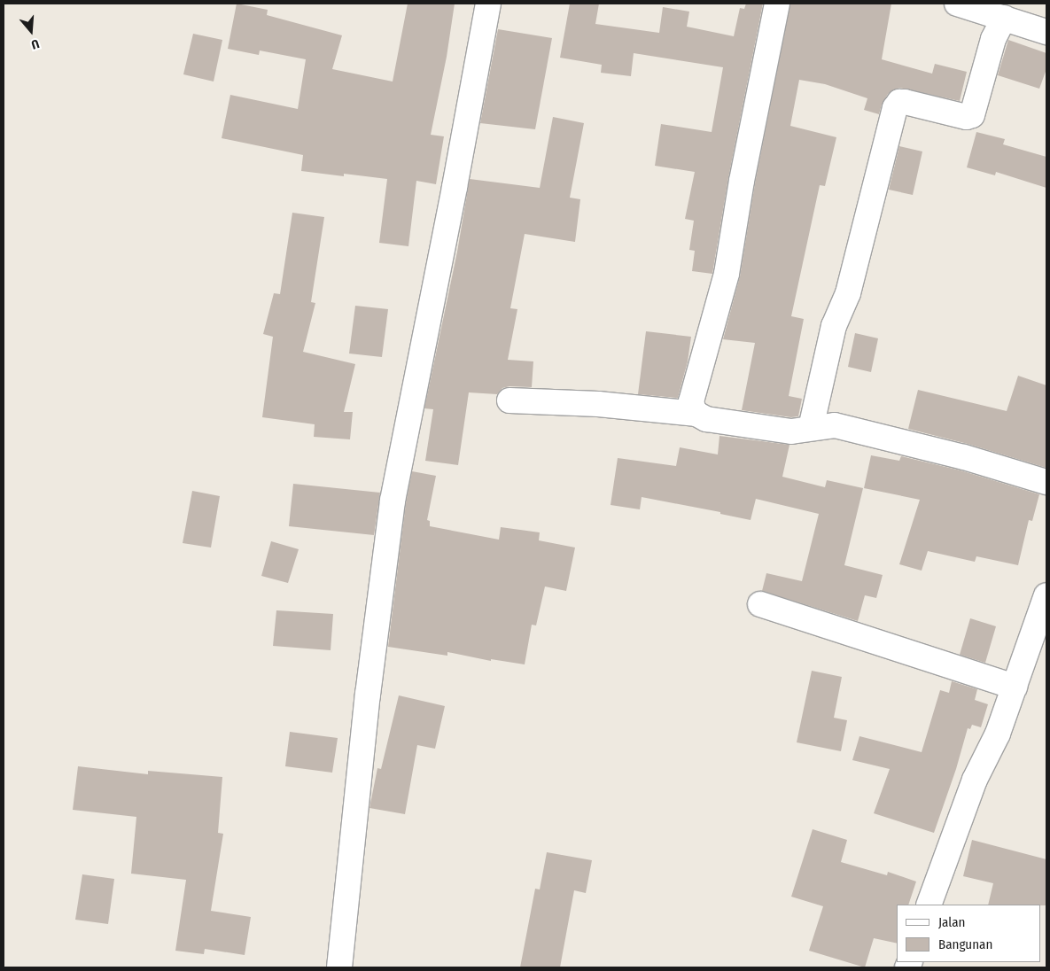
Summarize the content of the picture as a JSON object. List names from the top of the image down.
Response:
{
  "legend": ["Jalan", "Bangunan"],
  "north": "bottom"
}
